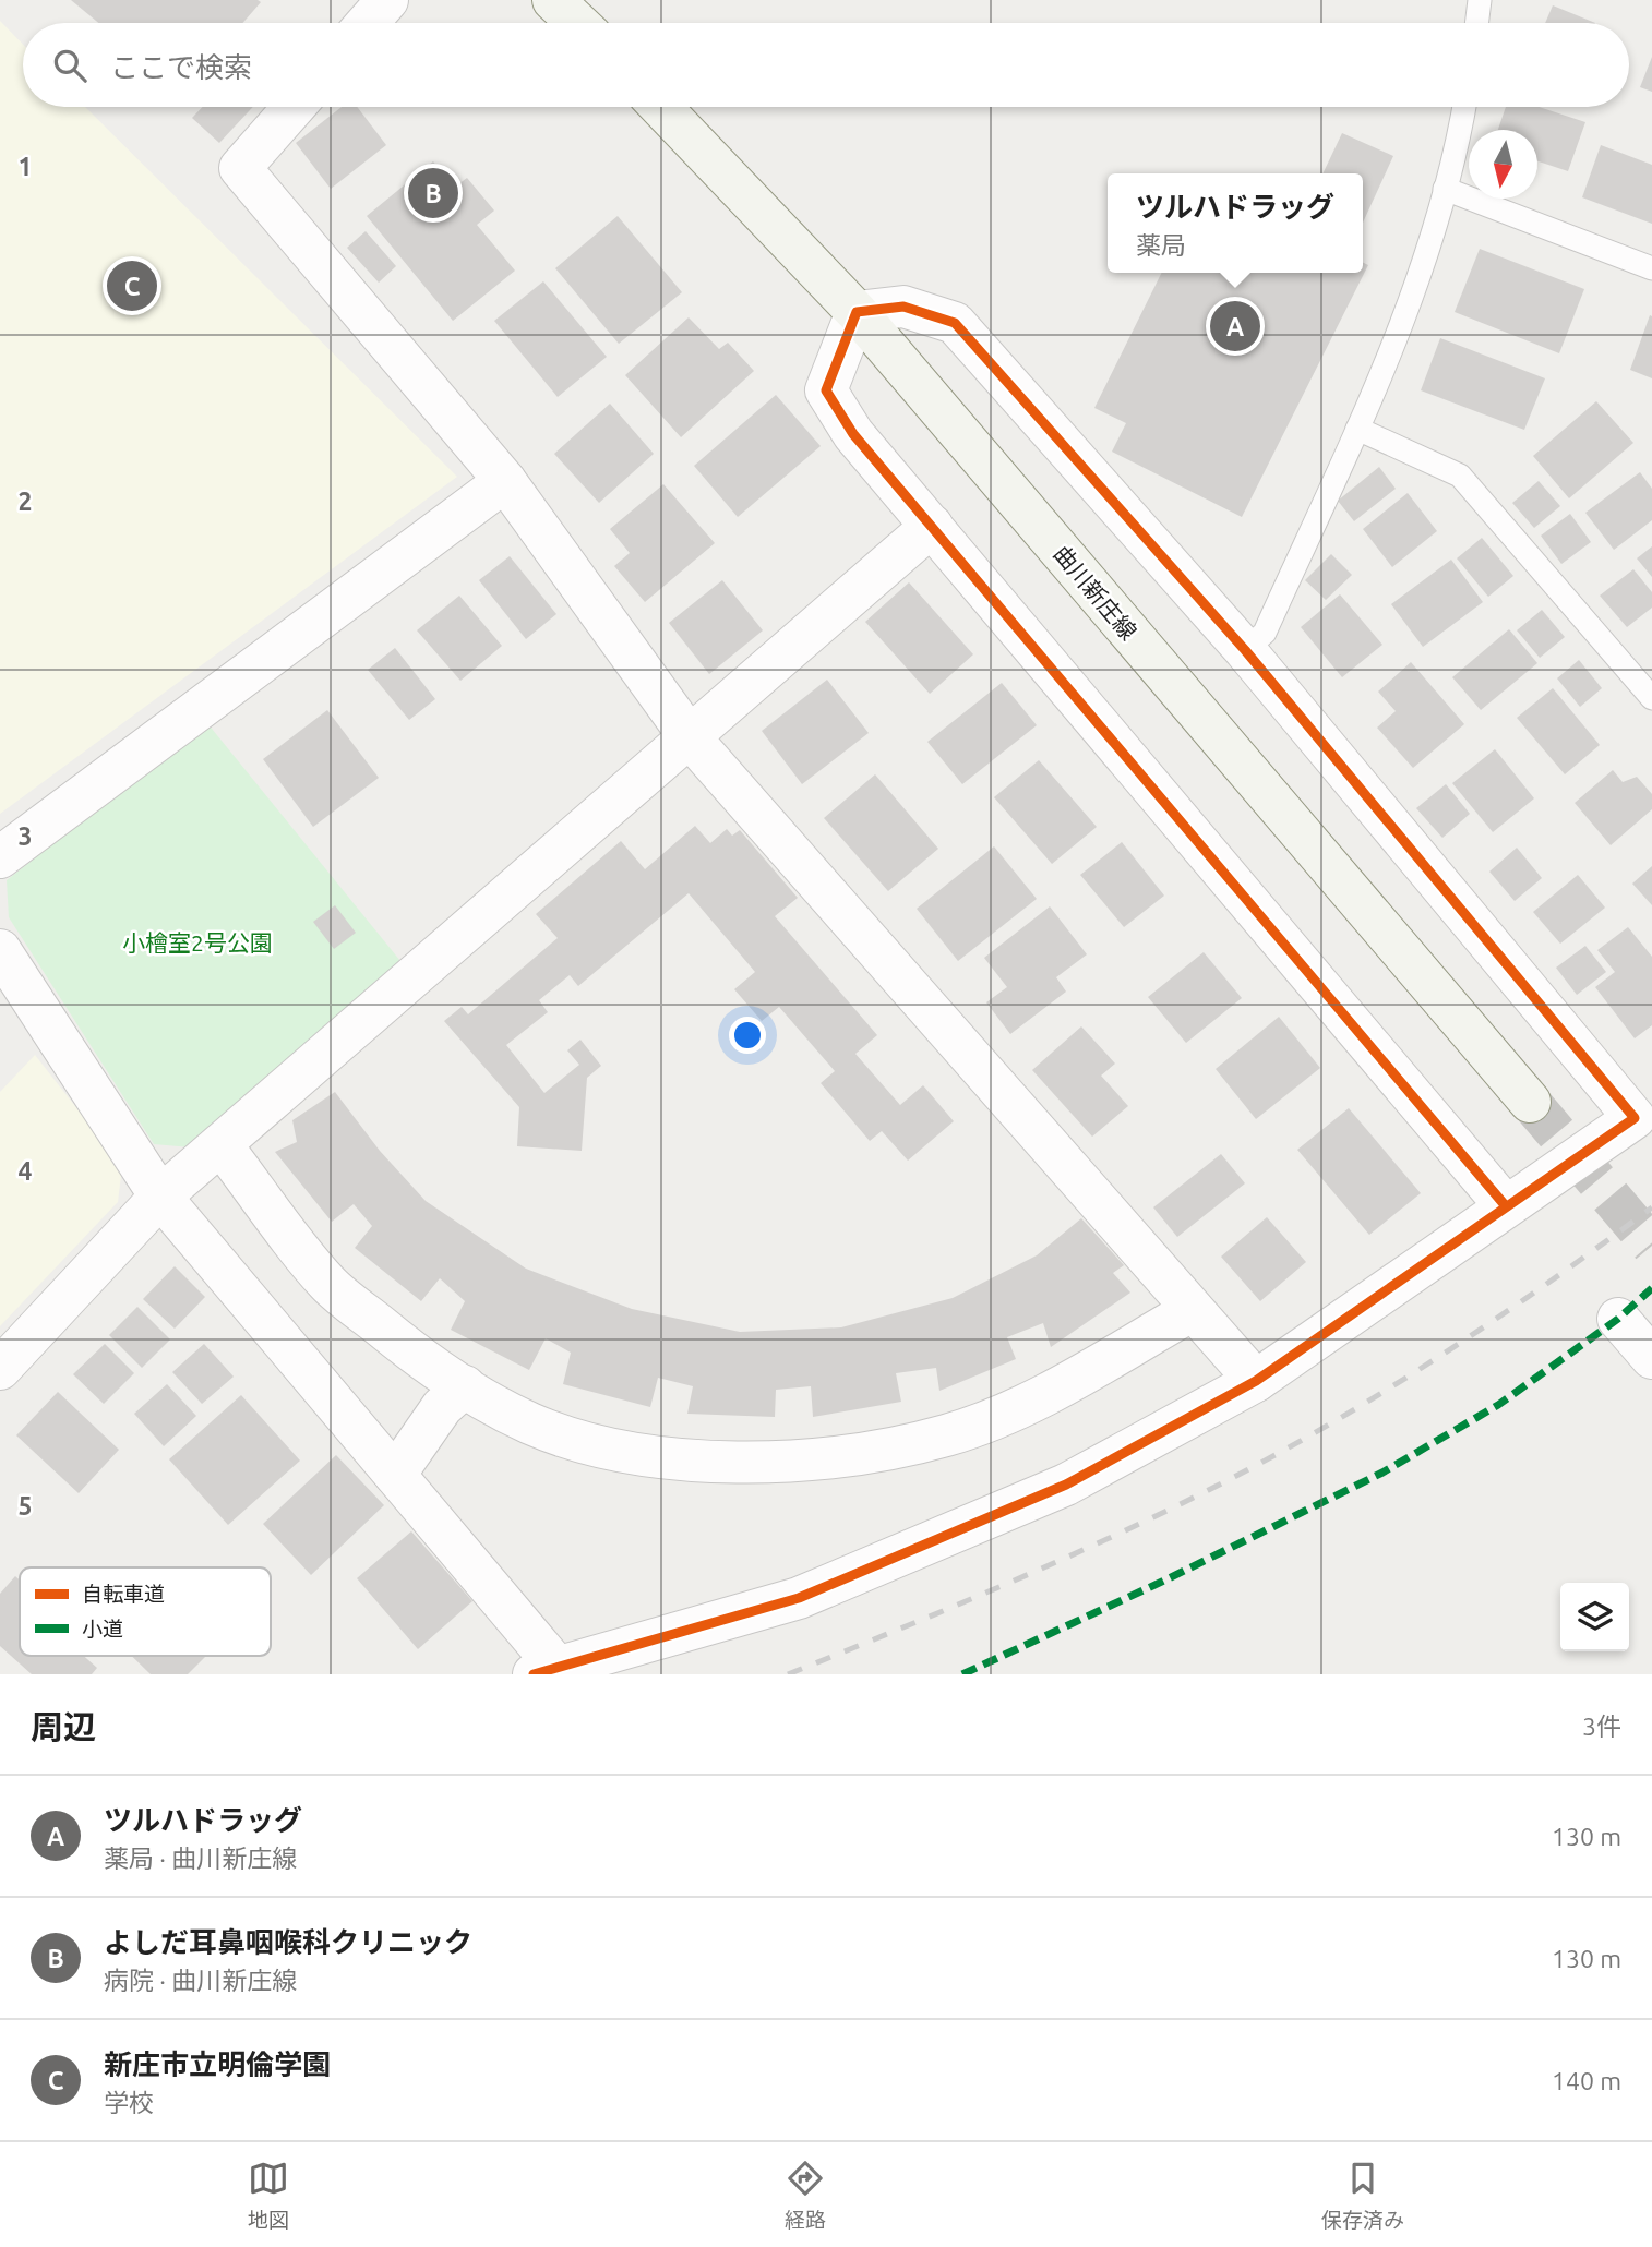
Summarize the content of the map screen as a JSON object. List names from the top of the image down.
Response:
{
  "streets": {
    "main road": ["曲川新庄線"]
  },
  "parks": ["小檜室2号公園"],
  "legend": ["自転車道", "小道"],
  "north": "bottom",
  "page": {
    "search": "ここで検索",
    "pins": ["B", "C", "A"],
    "popup": ["ツルハドラッグ", "薬局"],
    "heading": ["周辺", "3件"],
    "list": [
      {
        "mark": "A",
        "name": "ツルハドラッグ",
        "note": "薬局 · 曲川新庄線",
        "value": "130 m"
      },
      {
        "mark": "B",
        "name": "よしだ耳鼻咽喉科クリニック",
        "note": "病院 · 曲川新庄線",
        "value": "130 m"
      },
      {
        "mark": "C",
        "name": "新庄市立明倫学園",
        "note": "学校",
        "value": "140 m"
      }
    ],
    "nav": ["地図", "経路", "保存済み"]
  },
  "grid": {
    "rows": [
      "1",
      "2",
      "3",
      "4",
      "5"
    ]
  }
}
